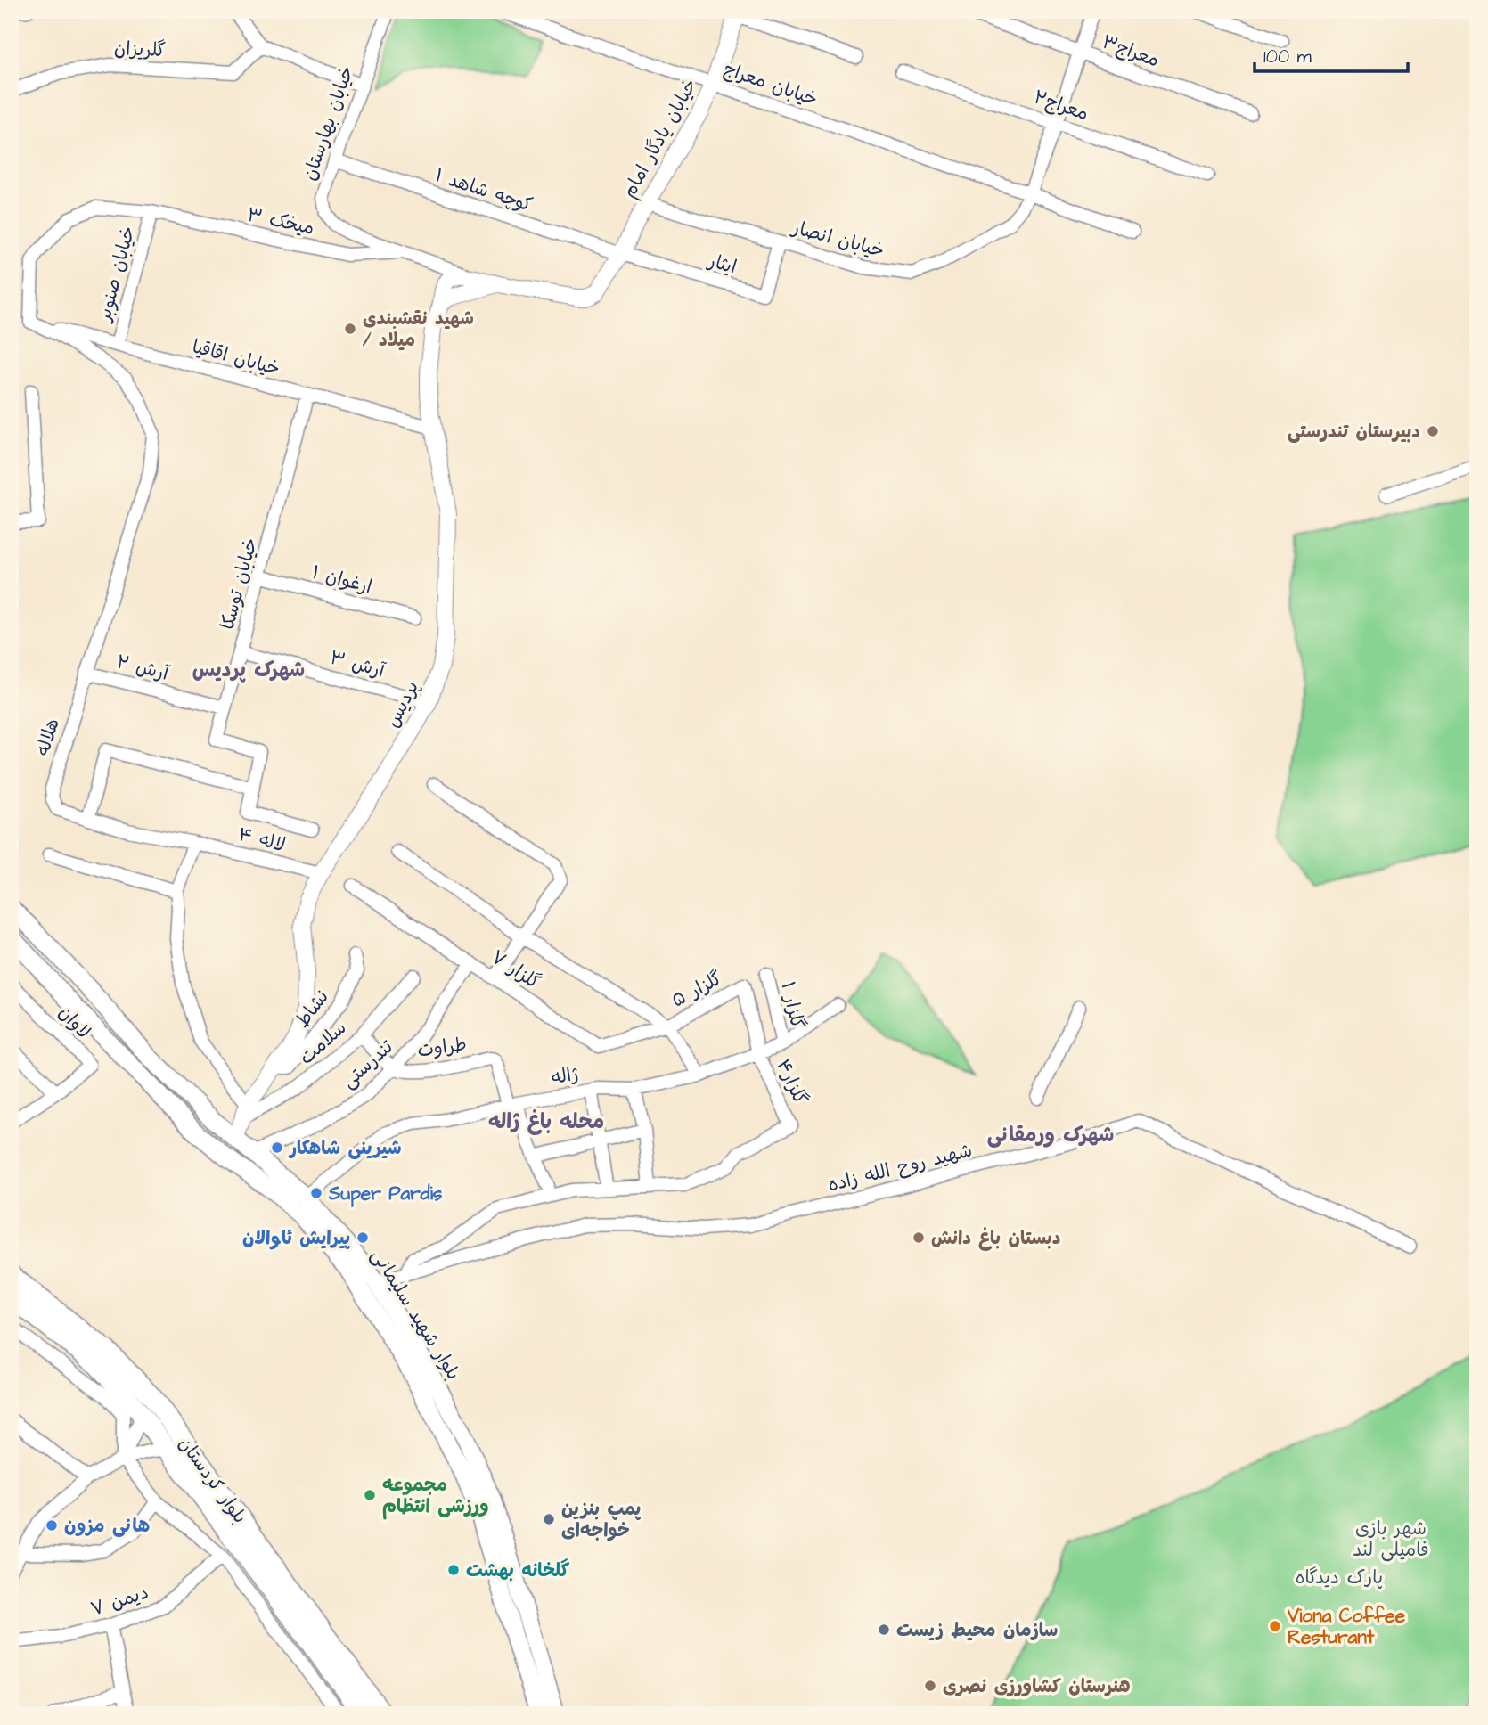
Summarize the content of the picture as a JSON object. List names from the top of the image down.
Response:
{
  "streets": {
    "main road": ["بلوار شهید سلیمانی", "بلوار کردستان"],
    "street": [
      "گلریزان",
      "معراج۳",
      "خیابان معراج",
      "معراج۲",
      "خیابان بهارستان",
      "خیابان یادگار امام",
      "کوچه شاهد ۱",
      "میخک ۳",
      "خیابان انصار",
      "ایثار",
      "خیابان صنوبر",
      "خیابان اقاقیا",
      "ارغوان ۱",
      "خیابان توسکا",
      "آرش ۳",
      "آرش ۲",
      "پردیس",
      "هلاله",
      "لاله ۴",
      "گلزار ۷",
      "گلزار ۵",
      "گلزار ۱",
      "نشاط",
      "لاوان",
      "سلامت",
      "طراوت",
      "تندرستی",
      "ژاله",
      "گلزار۴",
      "شهید روح الله زاده",
      "دیمن ۷"
    ]
  },
  "crossings": [
    ["معراج۳", "خیابان انصار"],
    ["خیابان معراج", "خیابان یادگار امام"],
    ["خیابان معراج", "خیابان انصار"],
    ["معراج۲", "خیابان انصار"],
    ["خیابان بهارستان", "خیابان یادگار امام"],
    ["خیابان بهارستان", "کوچه شاهد ۱"],
    ["خیابان بهارستان", "میخک ۳"],
    ["خیابان بهارستان", "پردیس"],
    ["خیابان یادگار امام", "کوچه شاهد ۱"],
    ["خیابان یادگار امام", "خیابان انصار"],
    ["خیابان یادگار امام", "ایثار"],
    ["کوچه شاهد ۱", "ایثار"],
    ["میخک ۳", "خیابان صنوبر"],
    ["میخک ۳", "خیابان اقاقیا"],
    ["میخک ۳", "هلاله"],
    ["خیابان انصار", "ایثار"],
    ["خیابان صنوبر", "خیابان اقاقیا"],
    ["خیابان اقاقیا", "خیابان توسکا"],
    ["خیابان اقاقیا", "پردیس"],
    ["خیابان اقاقیا", "هلاله"],
    ["ارغوان ۱", "خیابان توسکا"],
    ["خیابان توسکا", "آرش ۳"],
    ["خیابان توسکا", "آرش ۲"],
    ["آرش ۳", "پردیس"],
    ["آرش ۲", "هلاله"],
    ["پردیس", "لاله ۴"],
    ["پردیس", "نشاط"],
    ["پردیس", "سلامت"],
    ["پردیس", "بلوار شهید سلیمانی"],
    ["هلاله", "لاله ۴"],
    ["گلزار ۷", "گلزار ۵"],
    ["گلزار ۷", "تندرستی"],
    ["گلزار ۵", "گلزار۴"],
    ["گلزار ۱", "ژاله"],
    ["سلامت", "طراوت"],
    ["طراوت", "تندرستی"],
    ["طراوت", "ژاله"],
    ["تندرستی", "بلوار شهید سلیمانی"],
    ["ژاله", "گلزار۴"],
    ["ژاله", "بلوار شهید سلیمانی"],
    ["شهید روح الله زاده", "بلوار شهید سلیمانی"]
  ],
  "districts": ["شهرک پردیس", "محله باغ ژاله", "شهرک ورمقانی"],
  "parks": ["شهر بازی فامیلی لند", "پارک دیدگاه"],
  "places": [
    "شهید نقشبندی / میلاد",
    "دبیرستان تندرستی",
    "شیرینی شاهکار",
    "Super Pardis",
    "پیرایش ئاوالان",
    "دبستان باغ دانش",
    "مجموعه ورزشی انتظام",
    "پمپ بنزین خواجه‌ای",
    "هانی مزون",
    "گلخانه بهشت",
    "Viona Coffee Resturant",
    "سازمان محیط زیست",
    "هنرستان کشاورزی نصری"
  ],
  "scale_bar": "100 m"
}
